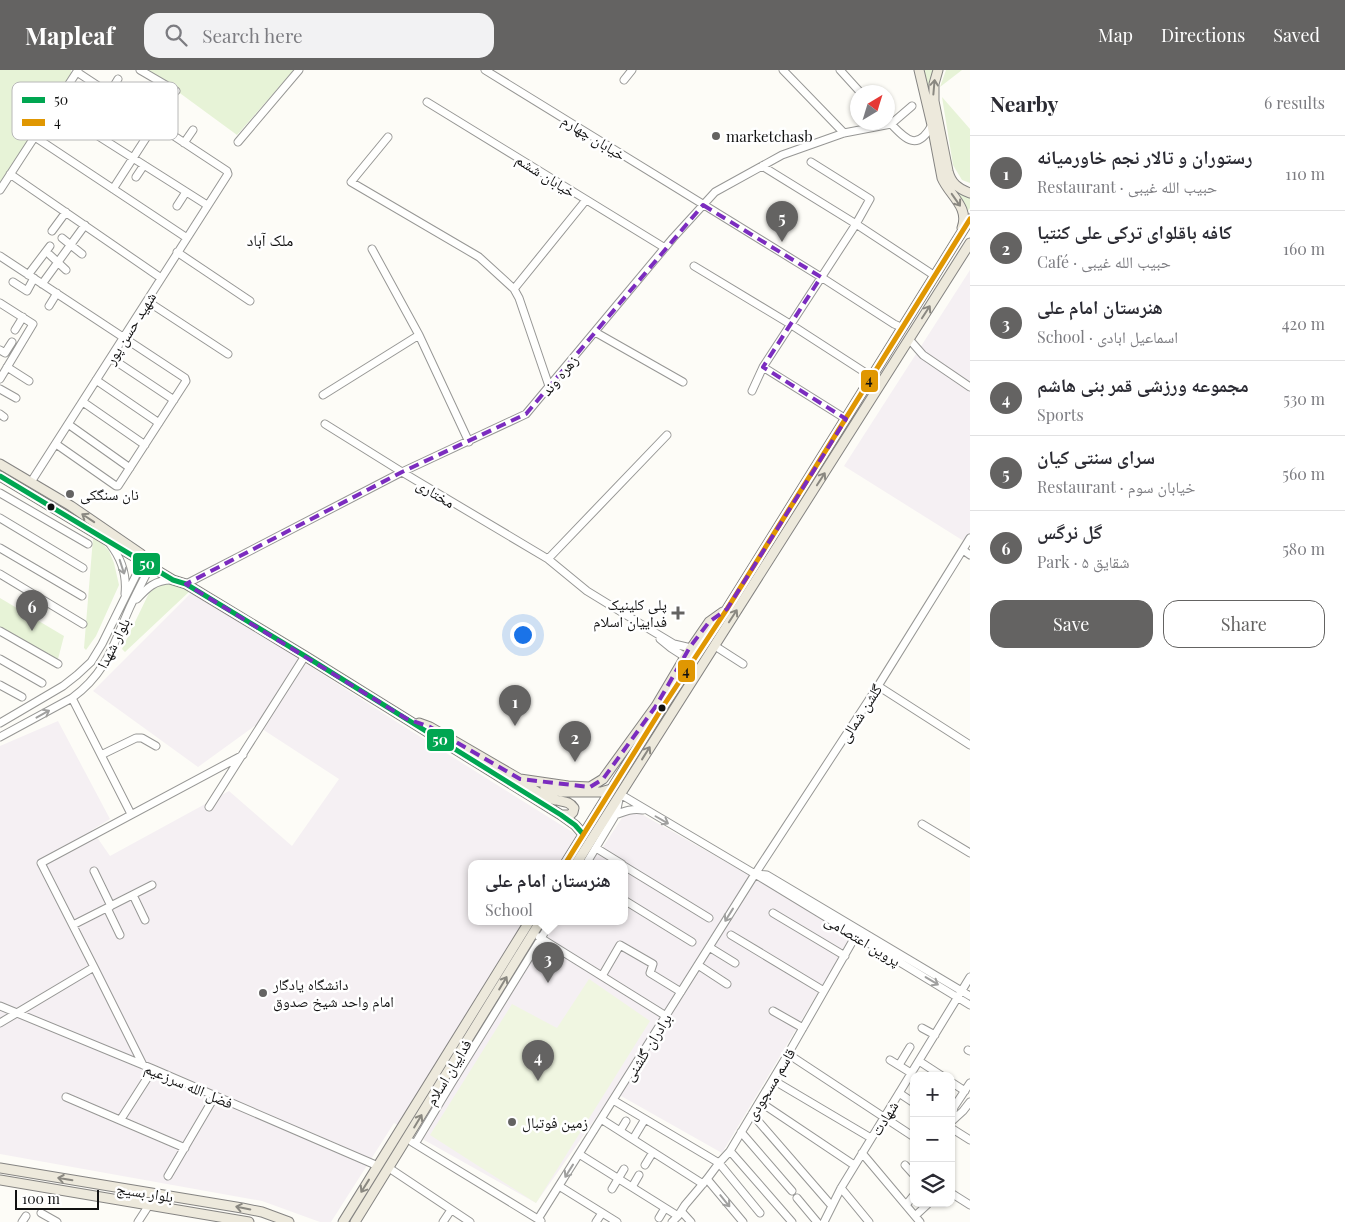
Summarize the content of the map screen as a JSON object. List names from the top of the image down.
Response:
{
  "streets": {
    "main road": ["فداییان اسلام", "بلوار بسیج"],
    "street": [
      "خیابان چهارم",
      "خیابان ششم",
      "شهید حسن پور",
      "زهره وند",
      "مختاری",
      "بلوار شهدا",
      "گلشن شمالی",
      "پروین اعتصامی",
      "برادران گلشنی",
      "قاسم مسجودی",
      "فضل الله سرزعیم",
      "شهادت"
    ]
  },
  "crossings": [
    ["خیابان چهارم", "زهره وند"],
    ["خیابان ششم", "زهره وند"],
    ["زهره وند", "مختاری"],
    ["گلشن شمالی", "پروین اعتصامی"],
    ["گلشن شمالی", "برادران گلشنی"],
    ["پروین اعتصامی", "برادران گلشنی"],
    ["پروین اعتصامی", "قاسم مسجودی"],
    ["پروین اعتصامی", "شهادت"],
    ["فداییان اسلام", "فضل الله سرزعیم"]
  ],
  "districts": ["ملک آباد"],
  "places": {
    "other": [
      "marketchasb",
      "نان سنگکی",
      "دانشگاه یادگار امام واحد شیخ صدوق",
      "زمین فوتبال"
    ],
    "health": ["پلی کلینیک فداییان اسلام"]
  },
  "lines": ["transit line 4", "transit line 50"],
  "legend": ["50", "4"],
  "scale_bar": "100 m",
  "north": "top right",
  "page": {
    "header": "Mapleaf",
    "search": "Search here",
    "nav": ["Map", "Directions", "Saved"],
    "heading": ["Nearby", "6 results"],
    "list": [
      {
        "mark": "1",
        "name": "رستوران و تالار نجم خاورمیانه",
        "note": "Restaurant · حبیب الله غیبی",
        "value": "110 m"
      },
      {
        "mark": "2",
        "name": "کافه باقلوای ترکی علی کنتیا",
        "note": "Café · حبیب الله غیبی",
        "value": "160 m"
      },
      {
        "mark": "3",
        "name": "هنرستان امام علی",
        "note": "School · اسماعیل ابادی",
        "value": "420 m"
      },
      {
        "mark": "4",
        "name": "مجموعه ورزشی قمر بنی هاشم",
        "note": "Sports",
        "value": "530 m"
      },
      {
        "mark": "5",
        "name": "سرای سنتی کیان",
        "note": "Restaurant · خیابان سوم",
        "value": "560 m"
      },
      {
        "mark": "6",
        "name": "گل نرگس",
        "note": "Park · شقایق ۵",
        "value": "580 m"
      }
    ],
    "pins": [
      "5",
      "6",
      "1",
      "2",
      "3",
      "4"
    ],
    "buttons": ["Save", "Share"],
    "popup": ["هنرستان امام علی", "School"],
    "map_buttons": ["+", "−"],
    "scale": "100 m"
  }
}
